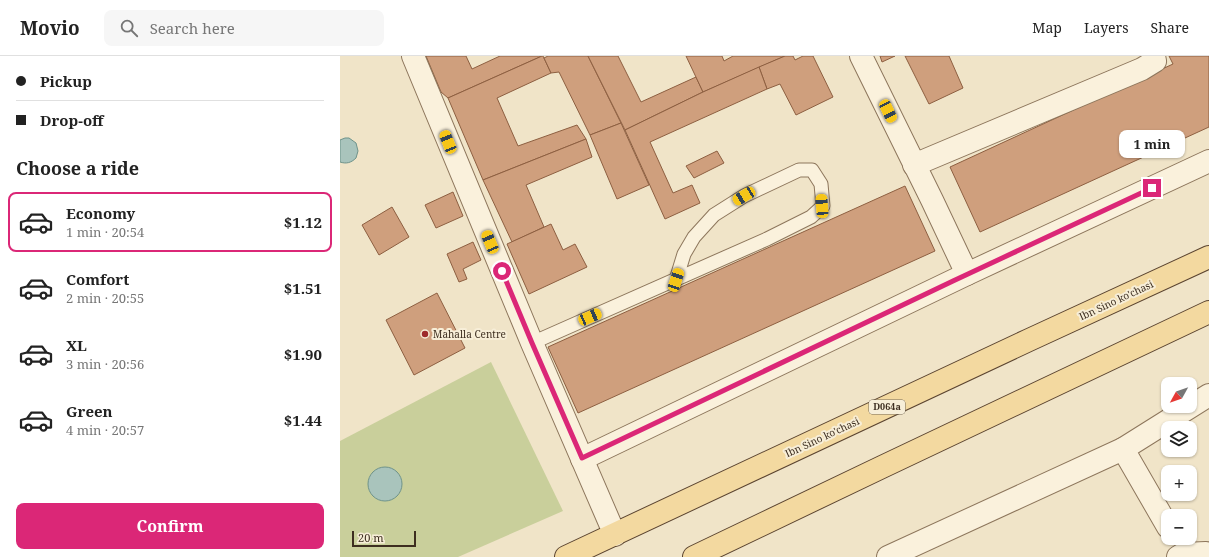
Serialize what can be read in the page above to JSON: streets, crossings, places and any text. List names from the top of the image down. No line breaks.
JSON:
{"streets":{"main road":["Ibn Sino ko'chasi","D064a"]},"places":["Mahalla Centre"],"scale_bar":"20 m","north":"bottom left","page":{"header":"Movio","search":"Search here","nav":["Map","Layers","Share"],"banner":["Pickup","Drop-off"],"bubble":"1 min","heading":"Choose a ride","list":[{"name":"Economy","note":"1 min · 20:54","value":"$1.12"},{"name":"Comfort","note":"2 min · 20:55","value":"$1.51"},{"name":"XL","note":"3 min · 20:56","value":"$1.90"},{"name":"Green","note":"4 min · 20:57","value":"$1.44"}],"map_buttons":["+","−"],"buttons":"Confirm","scale":"20 m"}}
